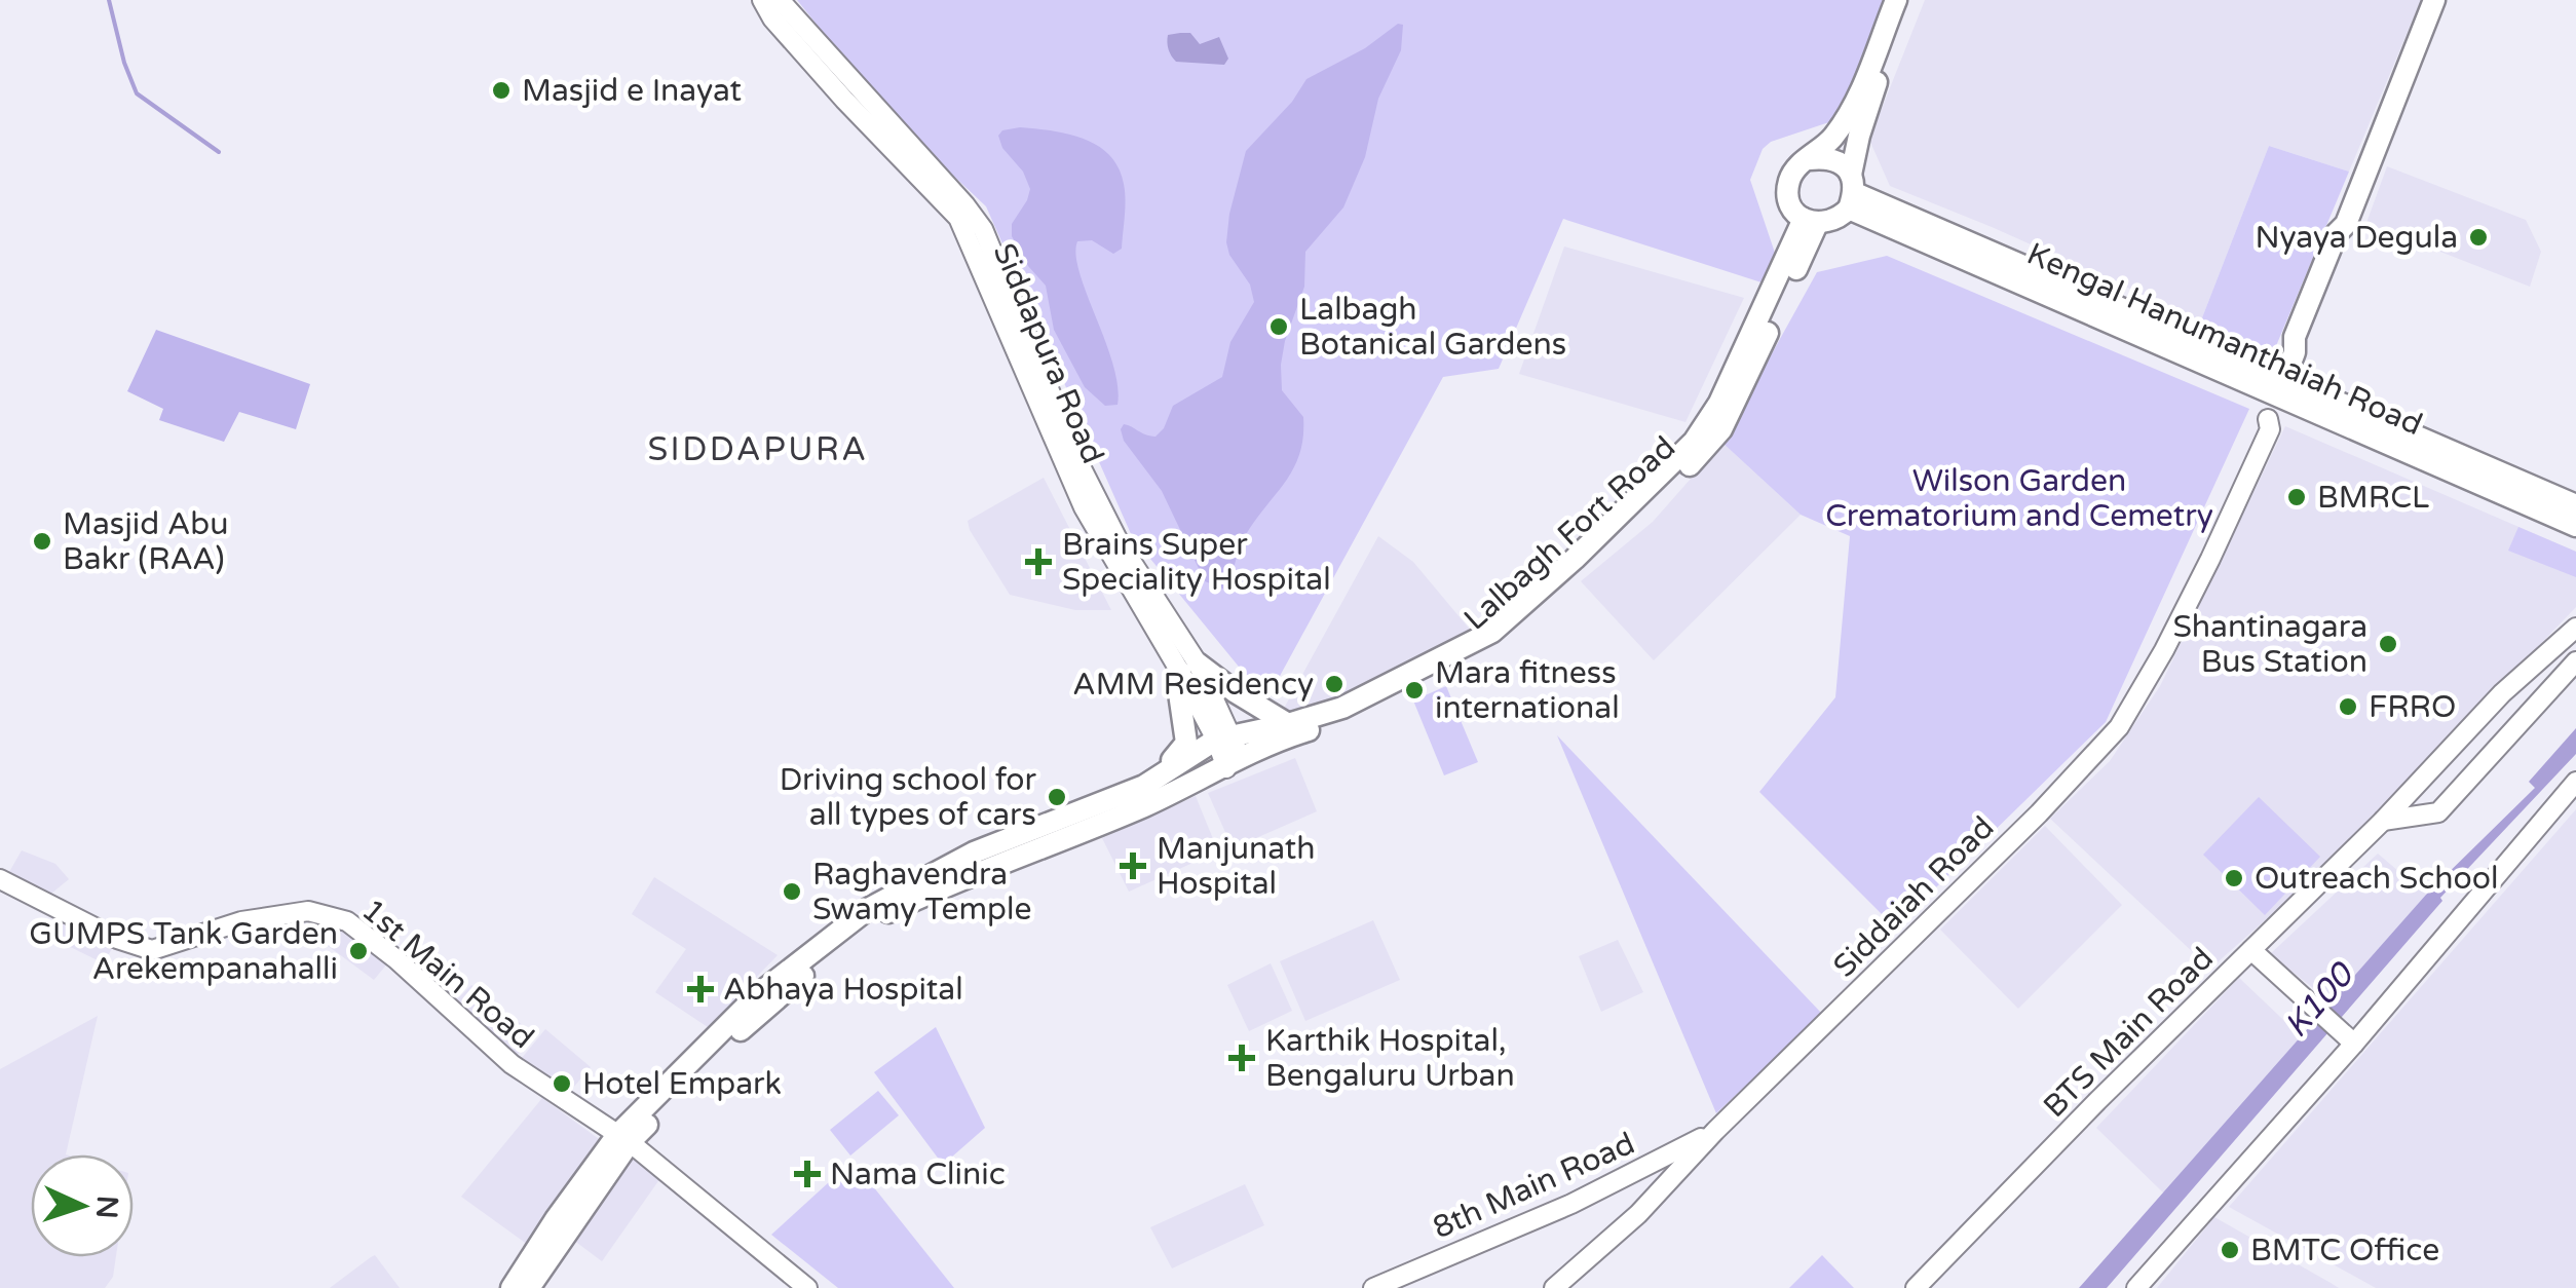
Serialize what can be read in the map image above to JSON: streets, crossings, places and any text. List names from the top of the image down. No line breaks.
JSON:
{"streets":{"main road":["Kengal Hanumanthaiah Road","Lalbagh Fort Road"],"street":["Siddapura Road","Siddaiah Road","1st Main Road","BTS Main Road","8th Main Road"]},"crossings":[["Kengal Hanumanthaiah Road","Lalbagh Fort Road"],["Kengal Hanumanthaiah Road","Siddaiah Road"],["Lalbagh Fort Road","1st Main Road"],["Siddaiah Road","8th Main Road"]],"districts":["SIDDAPURA"],"water":["K100"],"parks":["Wilson Garden Crematorium and Cemetry"],"places":{"other":["Masjid e Inayat","Nyaya Degula","Lalbagh Botanical Gardens","BMRCL","Masjid Abu Bakr (RAA)","Shantinagara Bus Station","AMM Residency","Mara fitness international","FRRO","Driving school for all types of cars","Outreach School","Raghavendra Swamy Temple","GUMPS Tank Garden Arekempanahalli","Hotel Empark","BMTC Office"],"health":["Brains Super Speciality Hospital","Manjunath Hospital","Abhaya Hospital","Karthik Hospital, Bengaluru Urban","Nama Clinic"]},"north":"right"}
